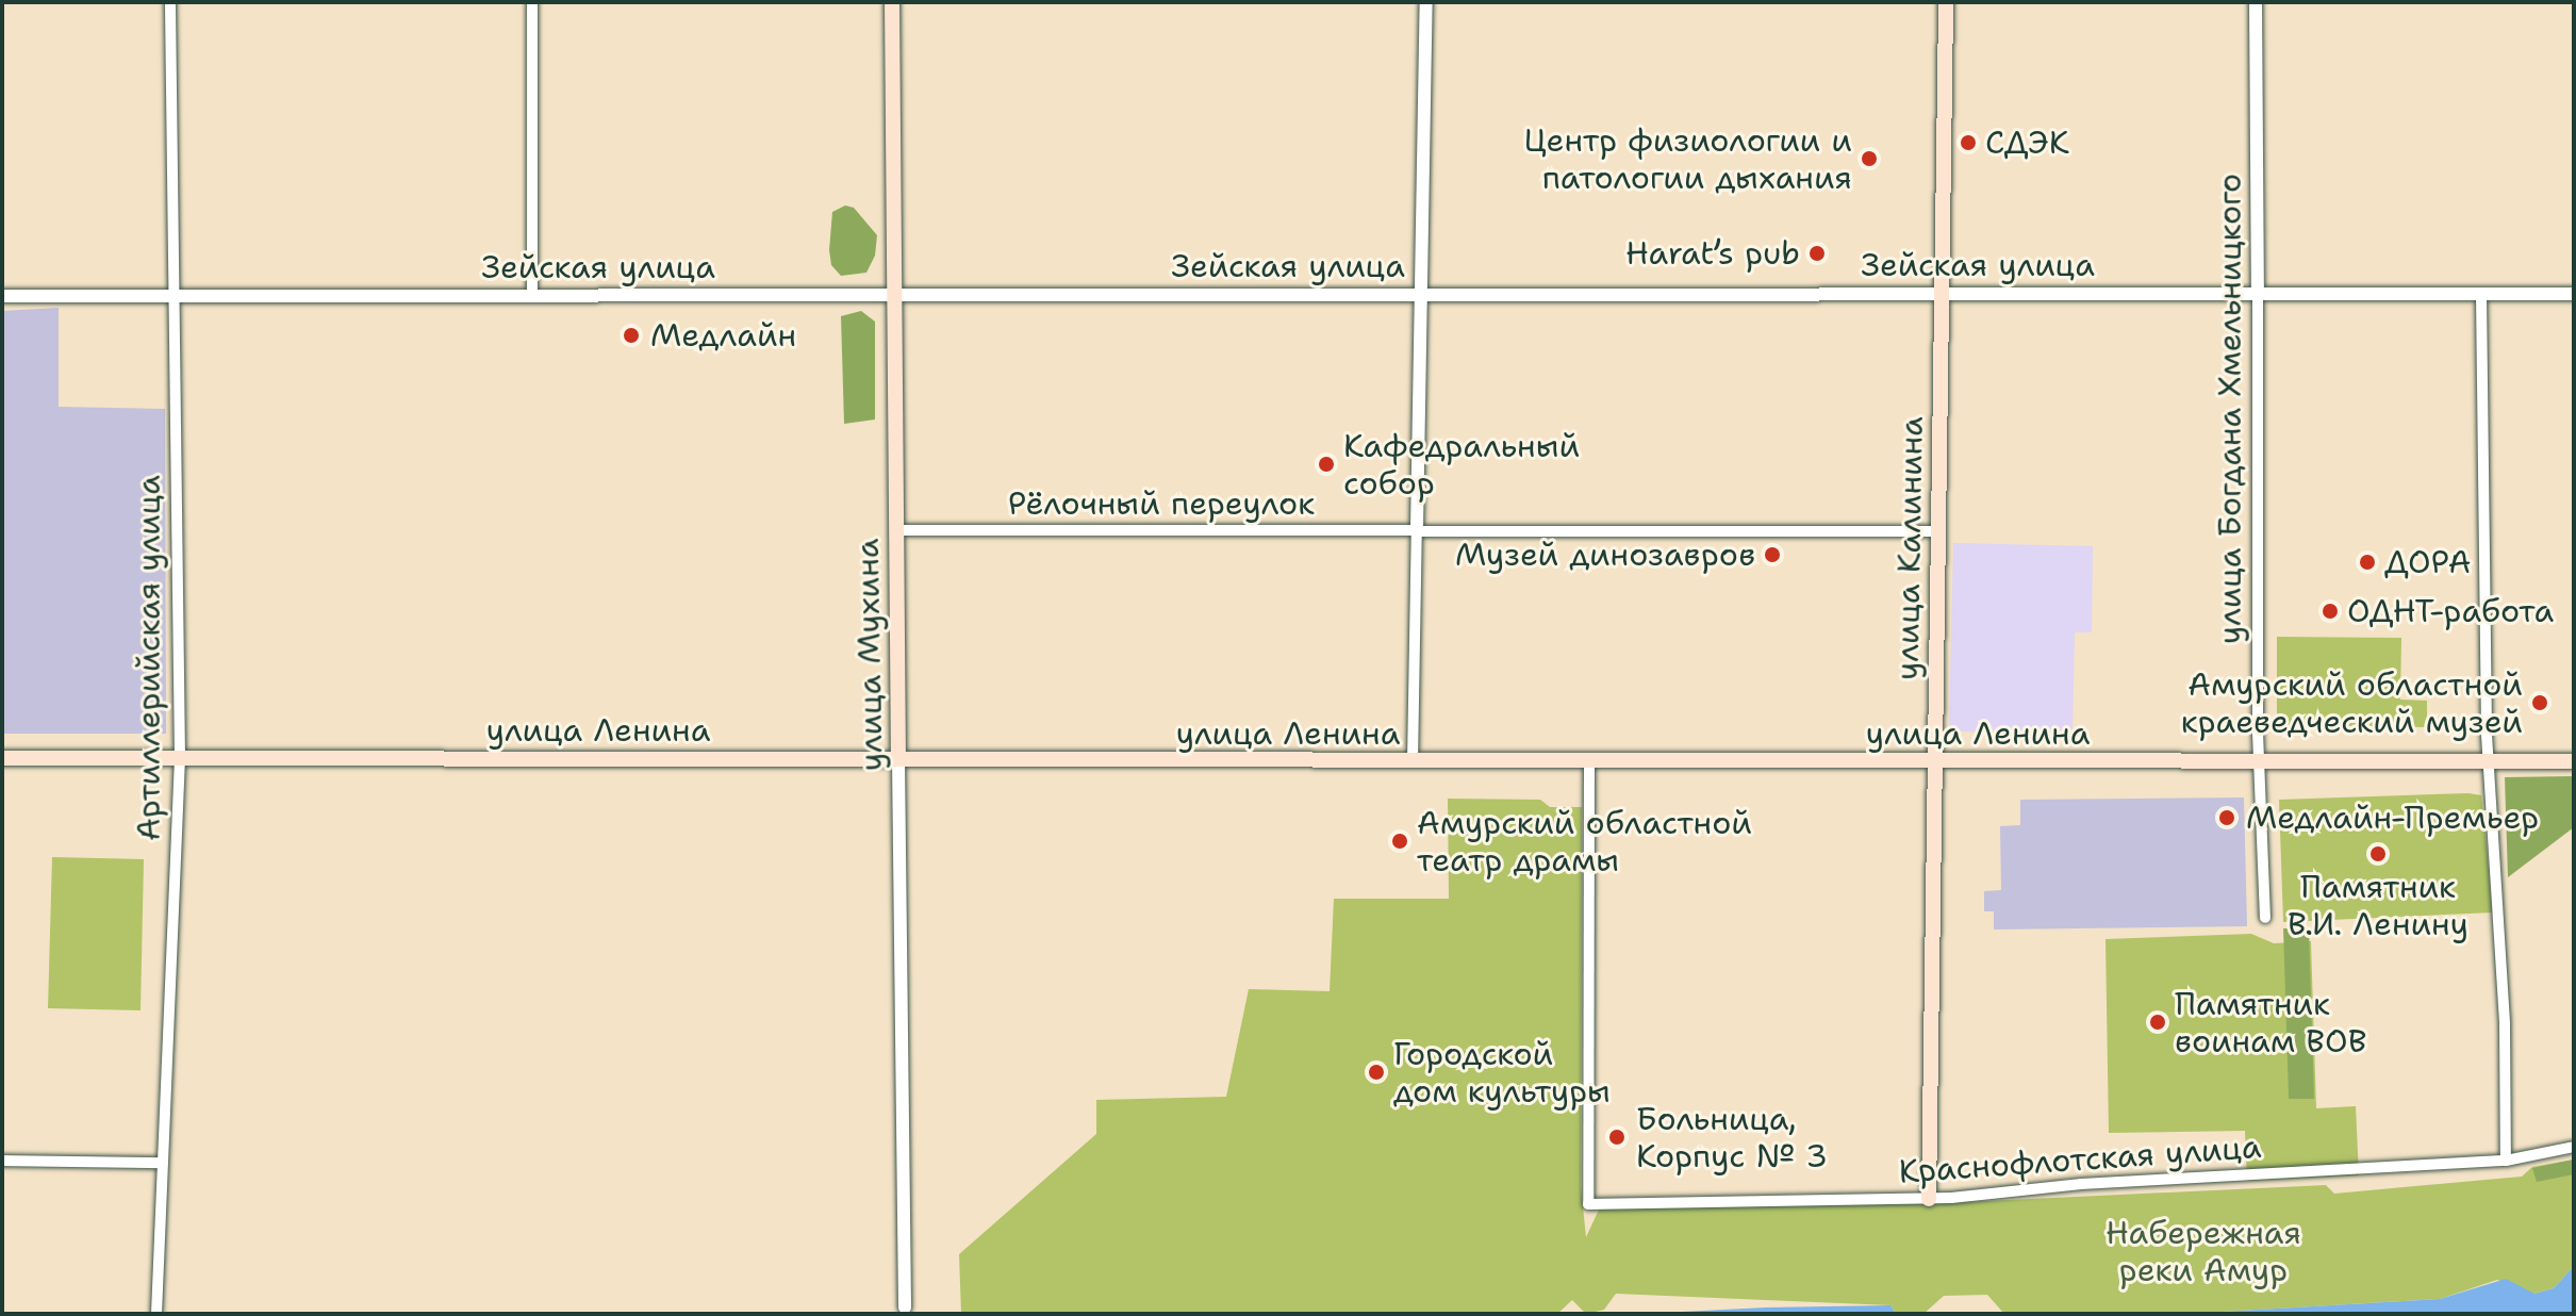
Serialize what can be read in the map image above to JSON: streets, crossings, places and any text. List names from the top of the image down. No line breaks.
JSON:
{"streets":{"main road":["улица Калинина","улица Мухина","улица Ленина"],"street":["Зейская улица","улица Богдана Хмельницкого","Рёлочный переулок","Артиллерийская улица","Краснофлотская улица"]},"crossings":[["Зейская улица","улица Богдана Хмельницкого"],["Зейская улица","улица Калинина"],["Зейская улица","улица Мухина"],["Зейская улица","Артиллерийская улица"],["улица Богдана Хмельницкого","улица Ленина"],["Рёлочный переулок","улица Калинина"],["Рёлочный переулок","улица Мухина"],["улица Калинина","улица Ленина"],["улица Калинина","Краснофлотская улица"],["улица Мухина","улица Ленина"],["Артиллерийская улица","улица Ленина"],["улица Ленина","Краснофлотская улица"]],"parks":["Набережная реки Амур"],"places":["СДЭК","Центр физиологии и патологии дыхания","Harat’s pub","Медлайн","Кафедральный собор","Музей динозавров","ДОРА","ОДНТ-работа","Амурский областной краеведческий музей","Медлайн-Премьер","Амурский областной театр драмы","Памятник В.И. Ленину","Памятник воинам ВОВ","Городской дом культуры","Больница, Корпус № 3"]}
